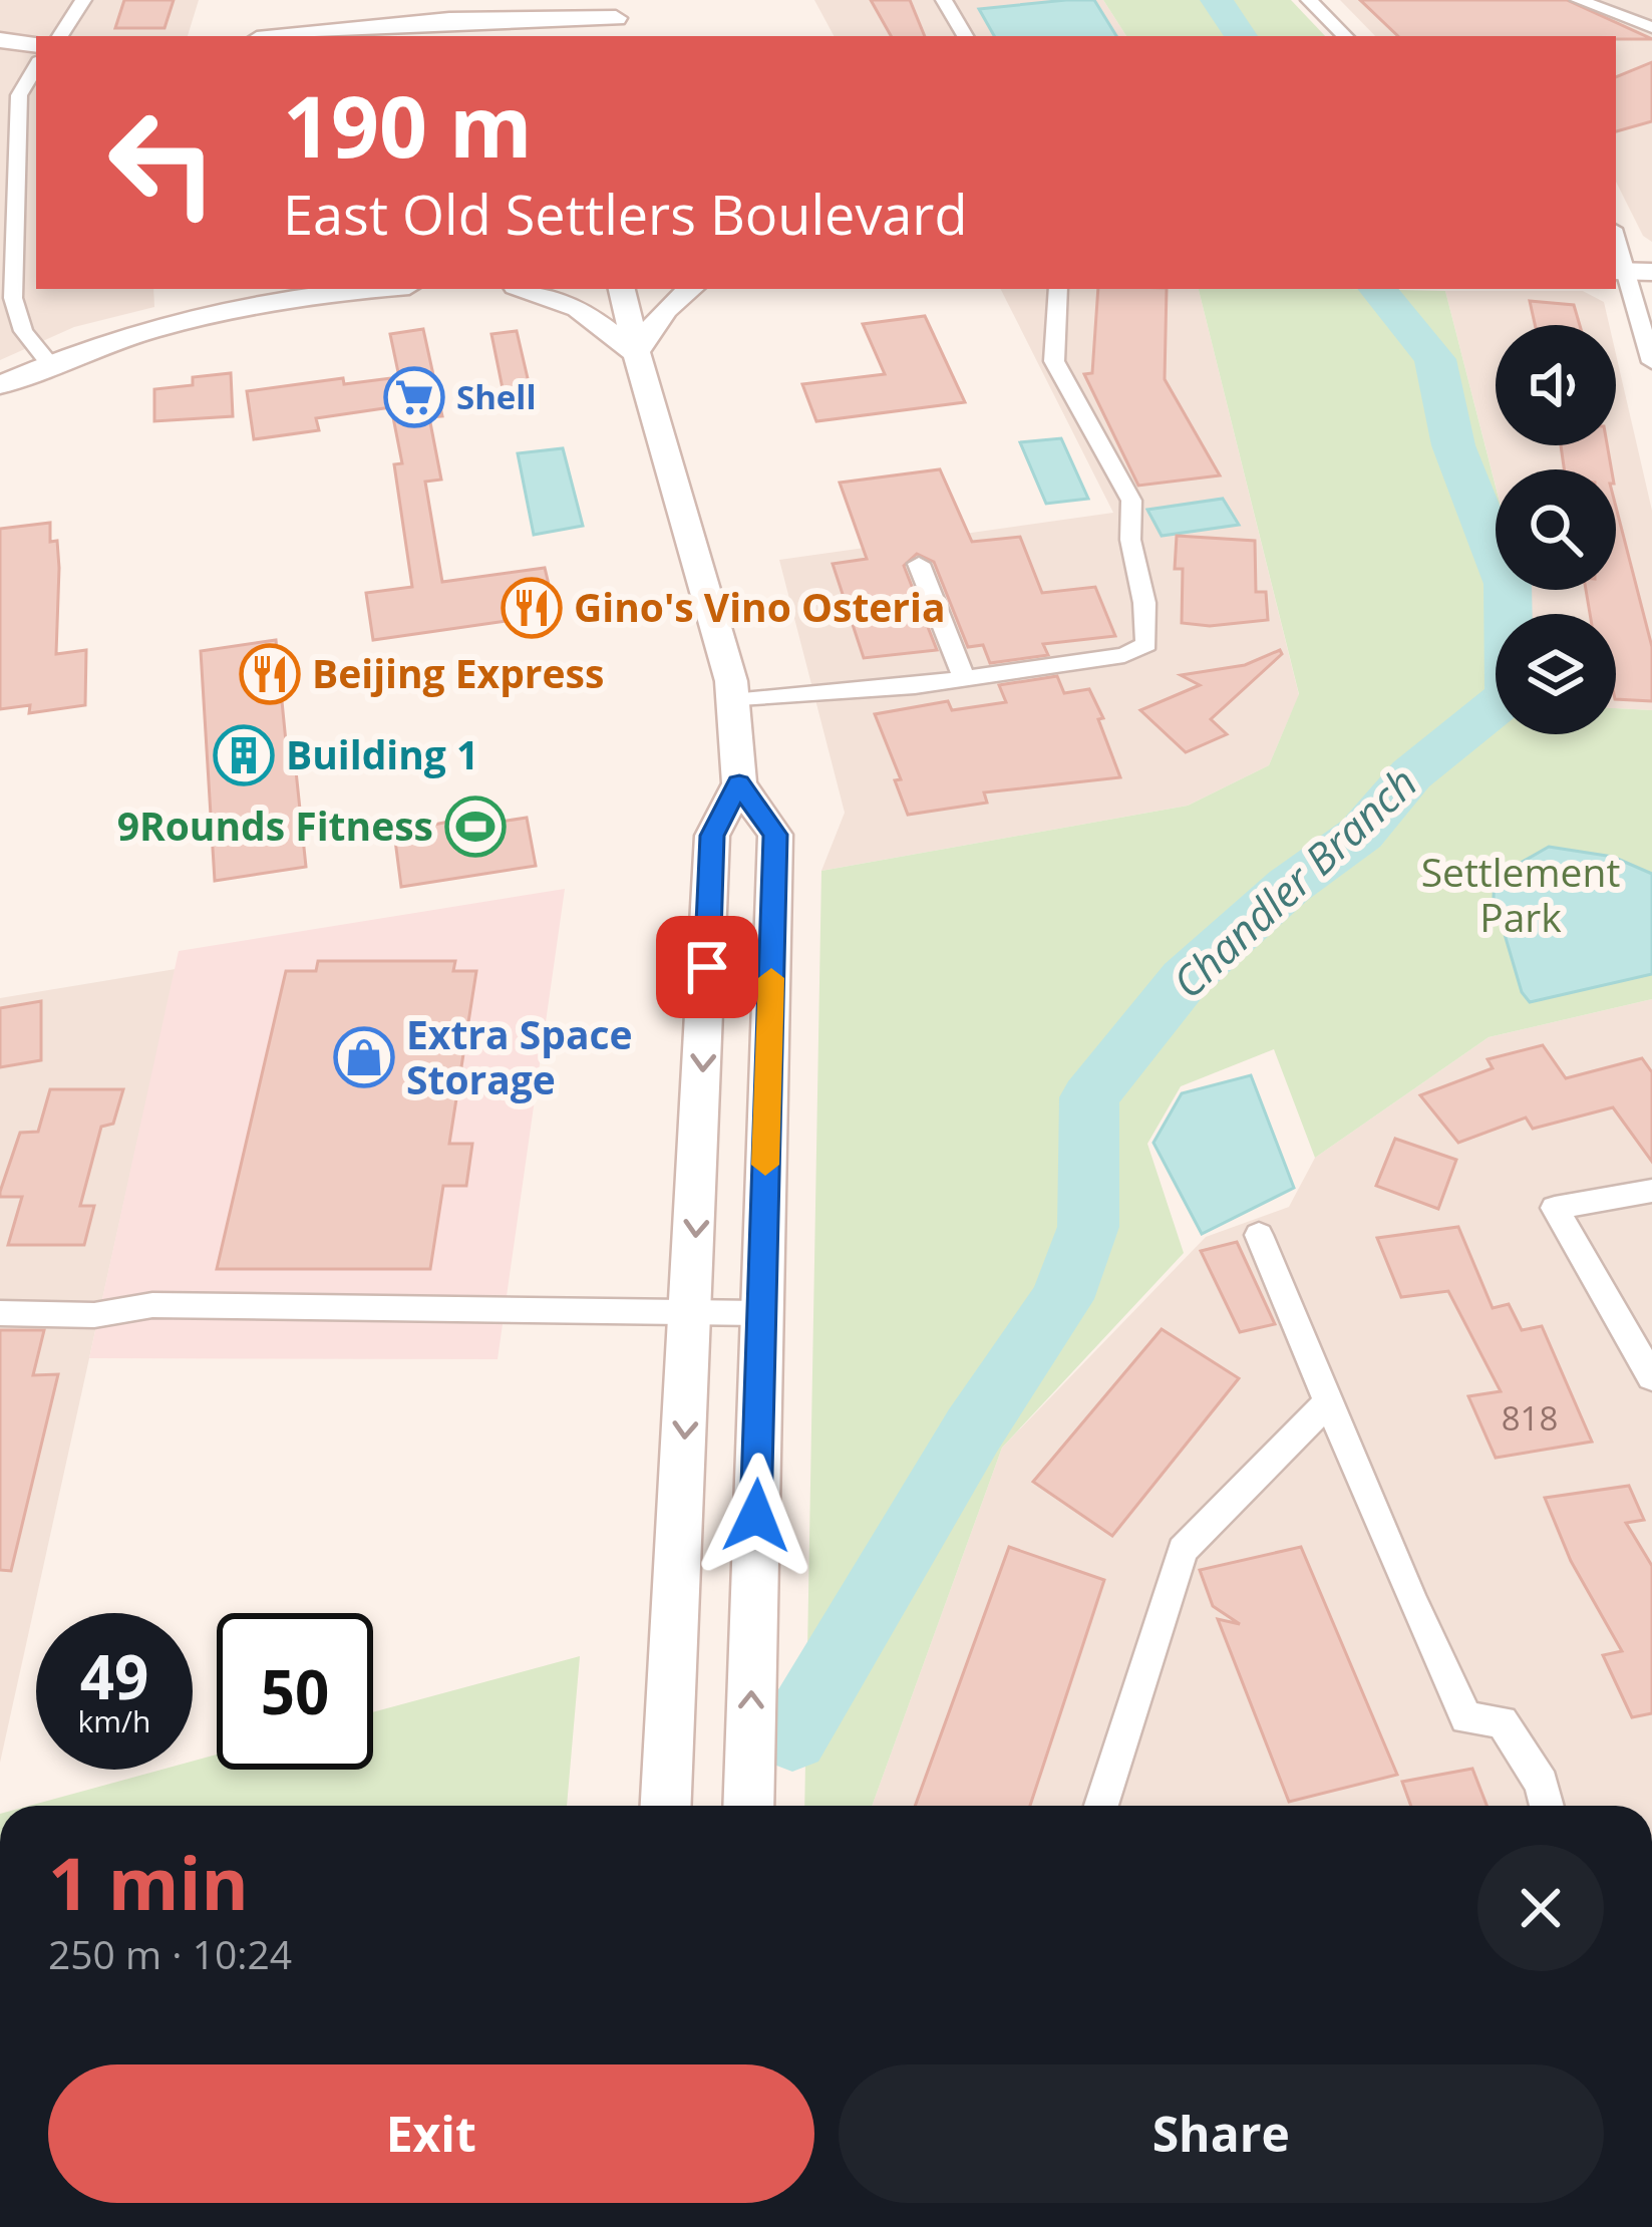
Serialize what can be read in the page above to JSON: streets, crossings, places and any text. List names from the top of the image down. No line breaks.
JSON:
{"water":["Chandler Branch"],"parks":["Settlement Park"],"places":{"supermarket":["Shell"],"restaurant":["Gino's Vino Osteria","Beijing Express"],"building":["Building 1"],"sports":["9Rounds Fitness"],"shop":["Extra Space Storage"]},"house_numbers":["818"],"page":{"turn":["190 m","East Old Settlers Boulevard"],"speed":"49 km/h","limit":"50","heading":["1 min","250 m · 10:24"],"buttons":["Exit","Share"]}}
